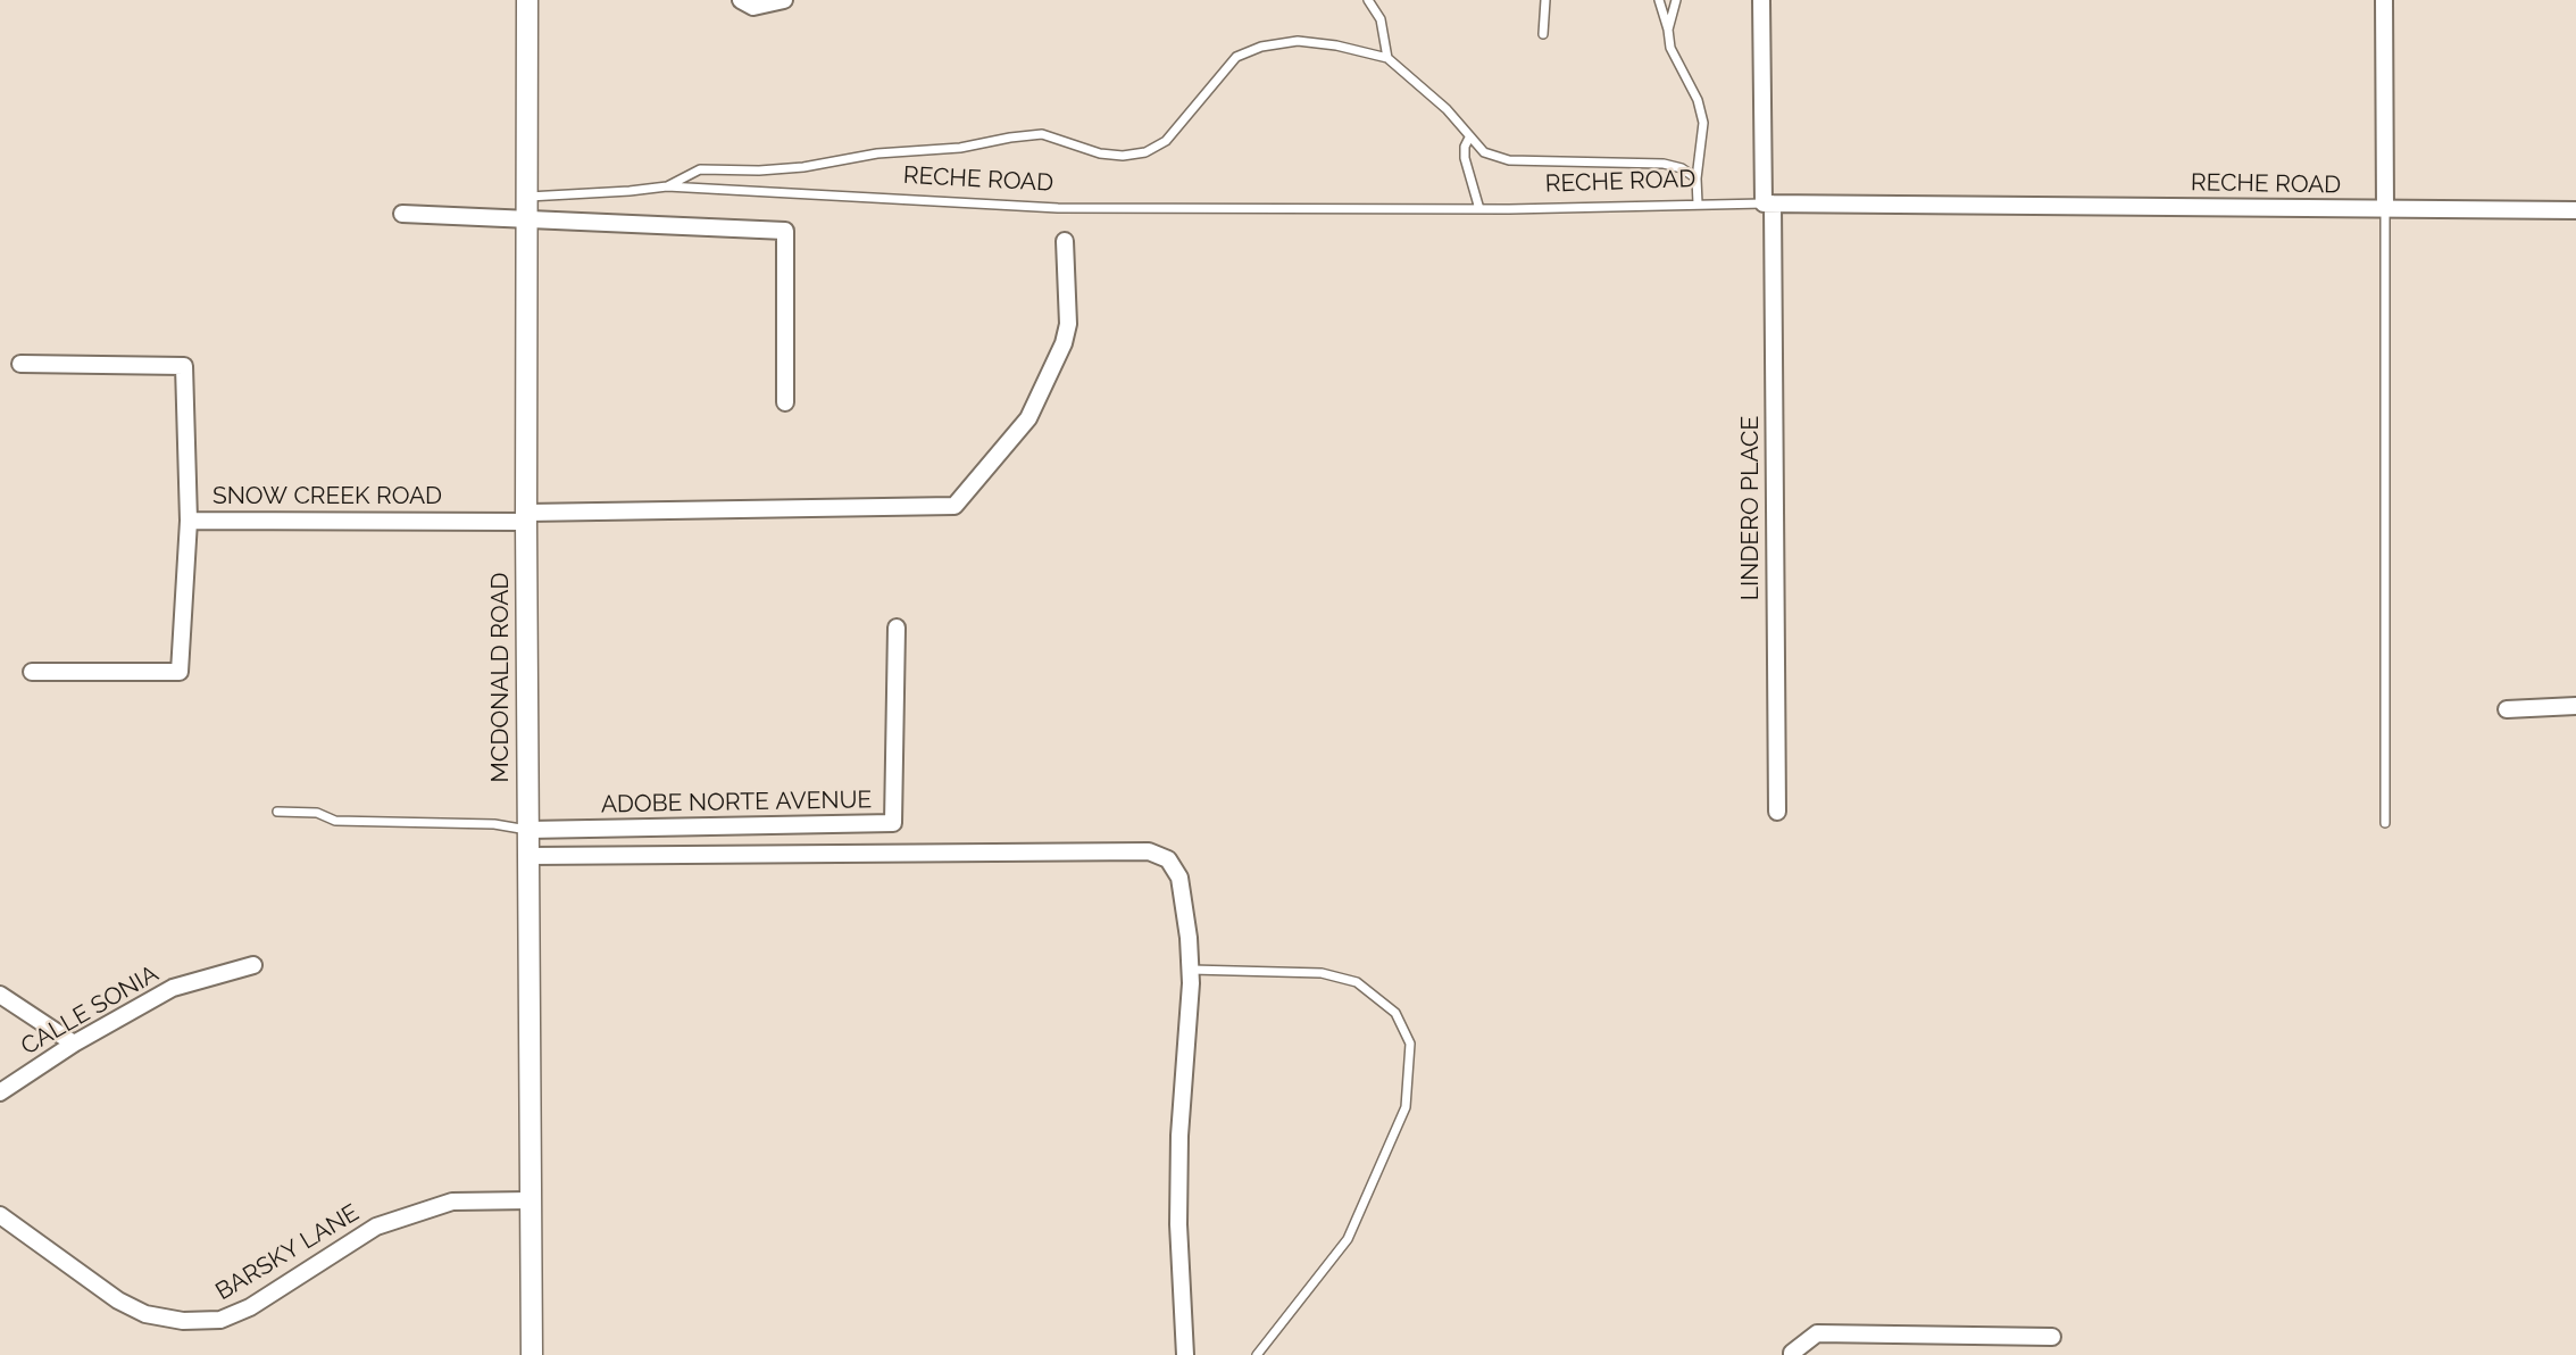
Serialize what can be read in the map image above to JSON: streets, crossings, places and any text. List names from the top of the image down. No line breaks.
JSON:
{"streets":{"street":["RECHE ROAD","SNOW CREEK ROAD","LINDERO PLACE","MCDONALD ROAD","ADOBE NORTE AVENUE","CALLE SONIA","BARSKY LANE"]},"crossings":[["RECHE ROAD","LINDERO PLACE"],["SNOW CREEK ROAD","MCDONALD ROAD"],["MCDONALD ROAD","ADOBE NORTE AVENUE"],["MCDONALD ROAD","BARSKY LANE"]]}
